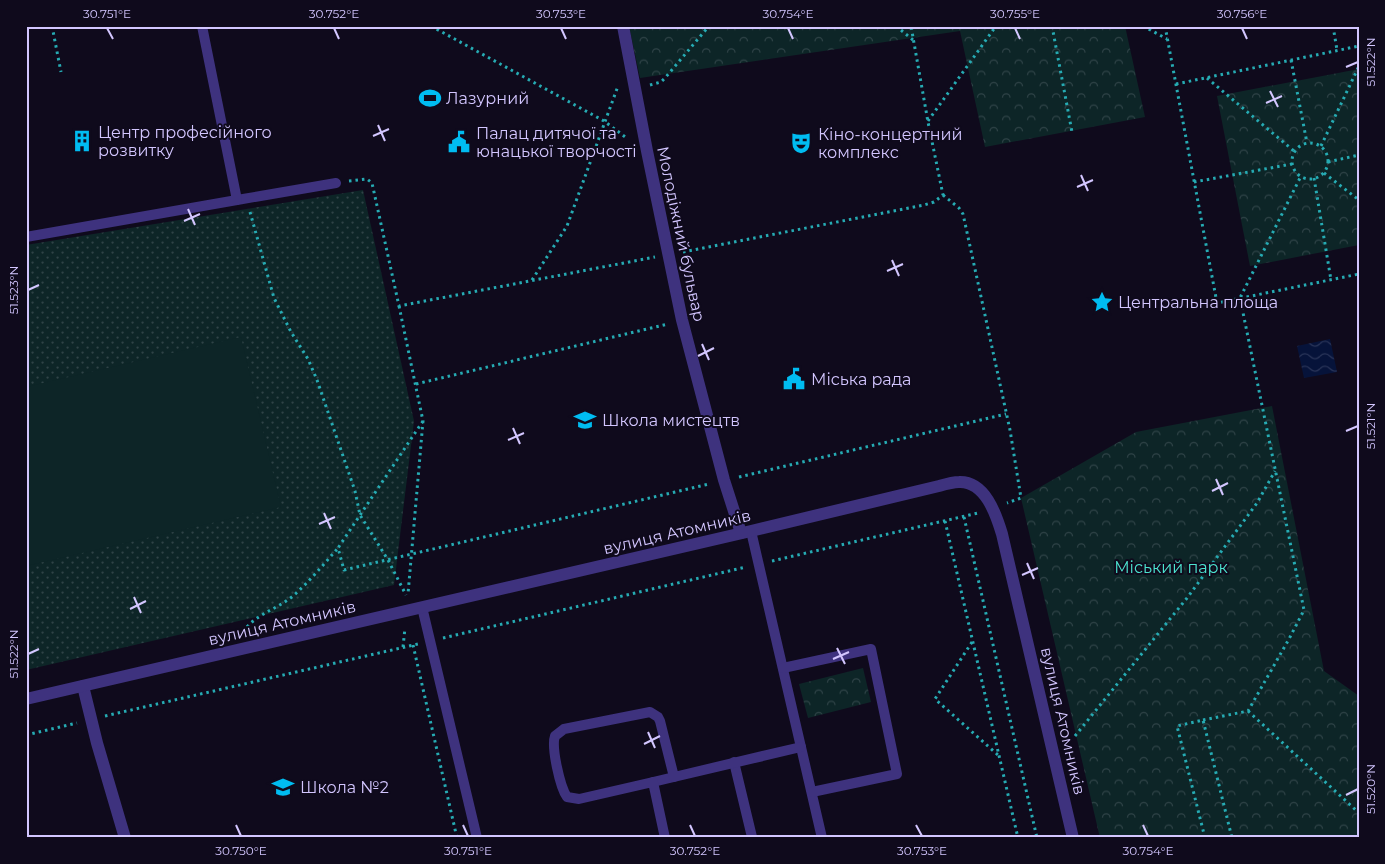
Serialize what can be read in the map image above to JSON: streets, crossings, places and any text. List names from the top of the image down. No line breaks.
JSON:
{"streets":{"street":["Молодіжний бульвар","вулиця Атомників"]},"crossings":[["Молодіжний бульвар","вулиця Атомників"]],"parks":["Міський парк"],"places":{"sports":["Лазурний"],"building":["Центр професійного розвитку"],"public building":["Палац дитячої та юнацької творчості","Міська рада"],"theatre":["Кіно-концертний комплекс"],"place":["Центральна площа"],"school or university":["Школа мистецтв","Школа №2"]},"coordinates":["30.751°E","30.752°E","30.753°E","30.754°E","30.755°E","30.756°E","51.522°N","51.523°N","51.521°N","51.520°N","30.750°E"]}
